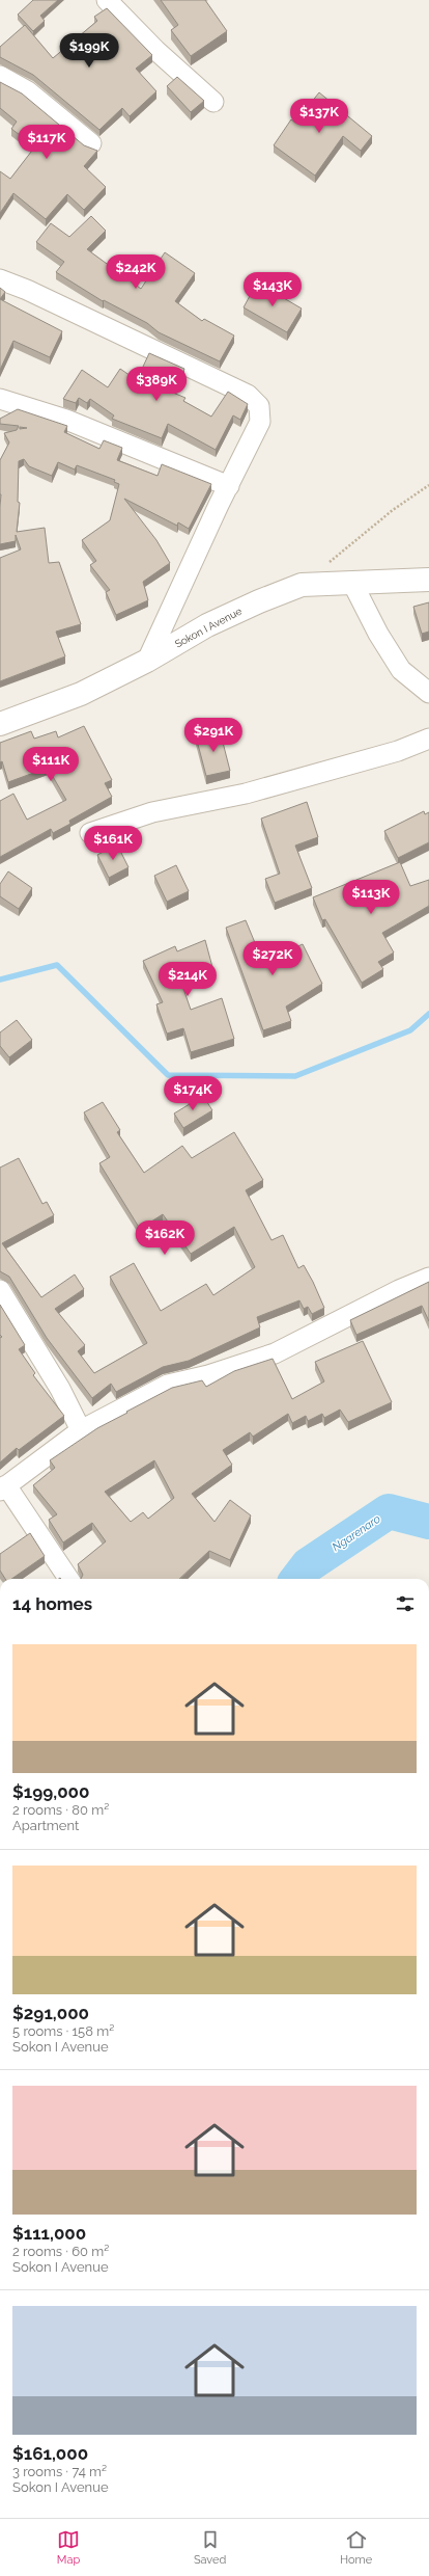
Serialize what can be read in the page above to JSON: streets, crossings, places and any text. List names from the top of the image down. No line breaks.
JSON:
{"streets":{"street":["Sokon I Avenue"]},"water":["Ngarenaro"],"page":{"price":["$199K","$137K","$117K","$242K","$143K","$389K","$291K","$111K","$161K","$113K","$272K","$214K","$174K","$162K"],"heading":"14 homes","list":[{"name":"$199,000","note":"2 rooms · 80 m² · Apartment"},{"name":"$291,000","note":"5 rooms · 158 m² · Sokon I Avenue"},{"name":"$111,000","note":"2 rooms · 60 m² · Sokon I Avenue"},{"name":"$161,000","note":"3 rooms · 74 m² · Sokon I Avenue"}],"tabs":["Map","Saved","Home"]}}
